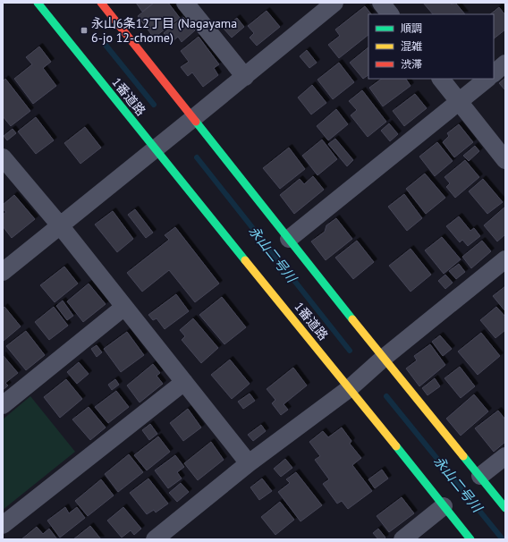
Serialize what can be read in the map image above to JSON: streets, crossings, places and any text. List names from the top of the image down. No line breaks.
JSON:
{"streets":{"street":["1番道路"]},"water":["永山二号川"],"places":{"transit":["永山6条12丁目 (Nagayama 6-jo 12-chome)"]},"legend":["順調","混雑","渋滞"]}
